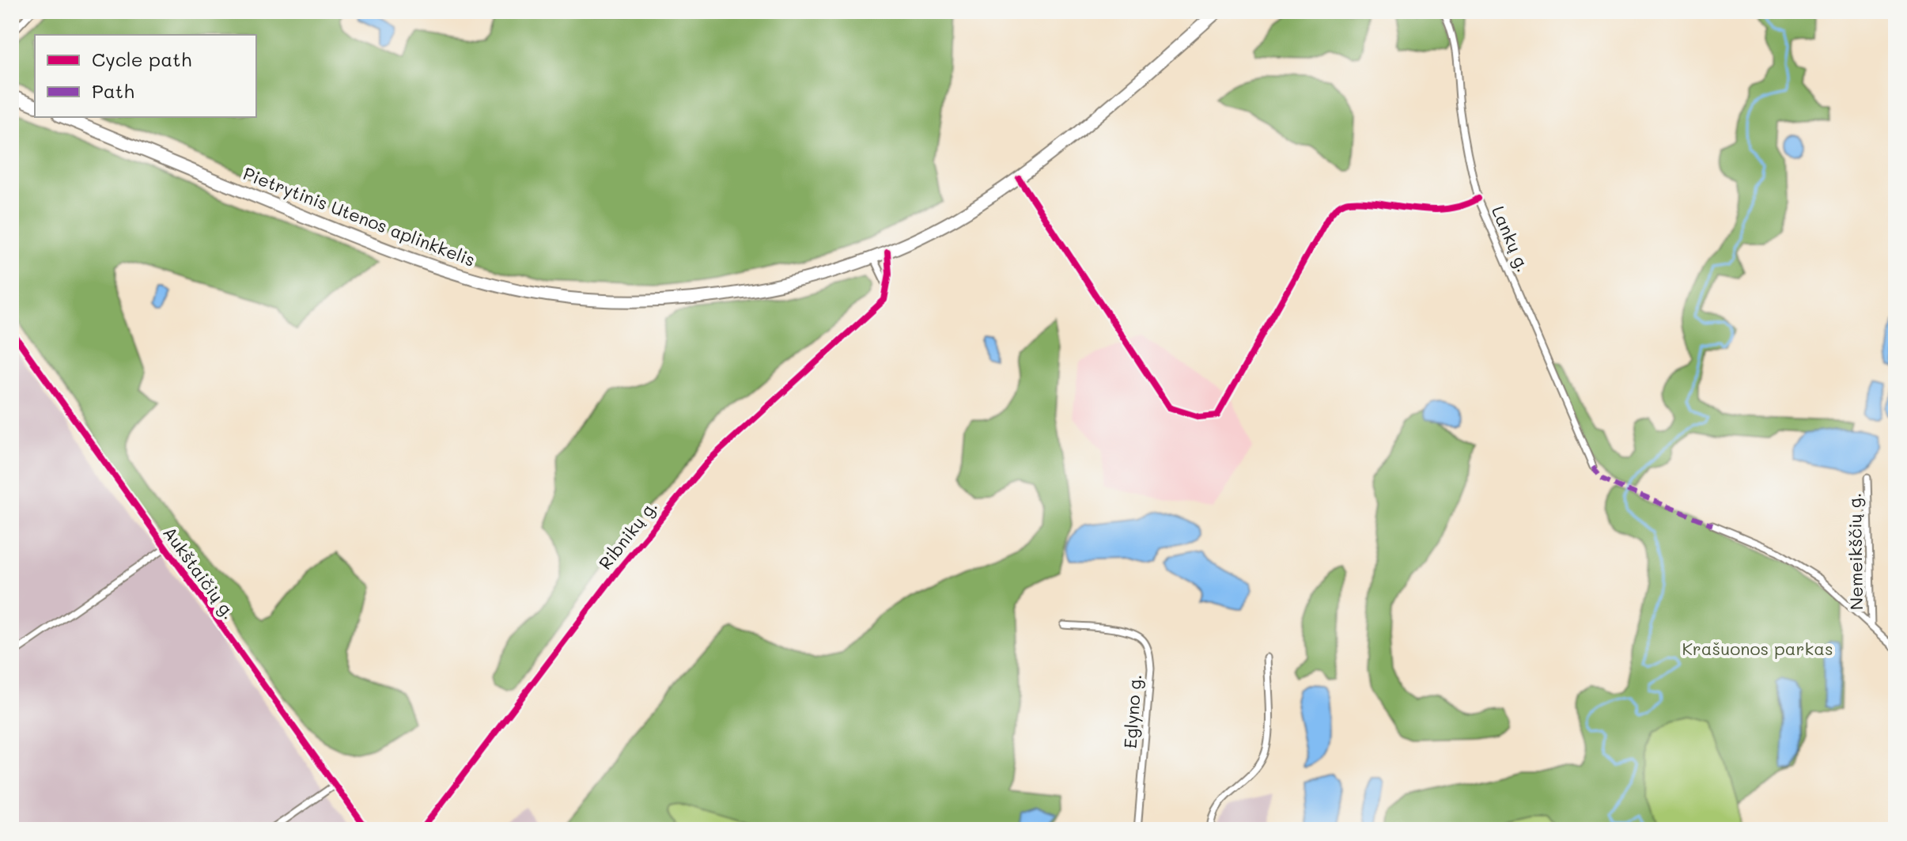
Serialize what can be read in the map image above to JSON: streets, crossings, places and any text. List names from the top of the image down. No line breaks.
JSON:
{"streets":{"highway":["Pietrytinis Utenos aplinkkelis"],"street":["Lankų g.","Ribnikų g.","Nemeikščių g.","Aukštaičių g.","Eglyno g."]},"parks":["Krašuonos parkas"],"legend":["Cycle path","Path"]}
